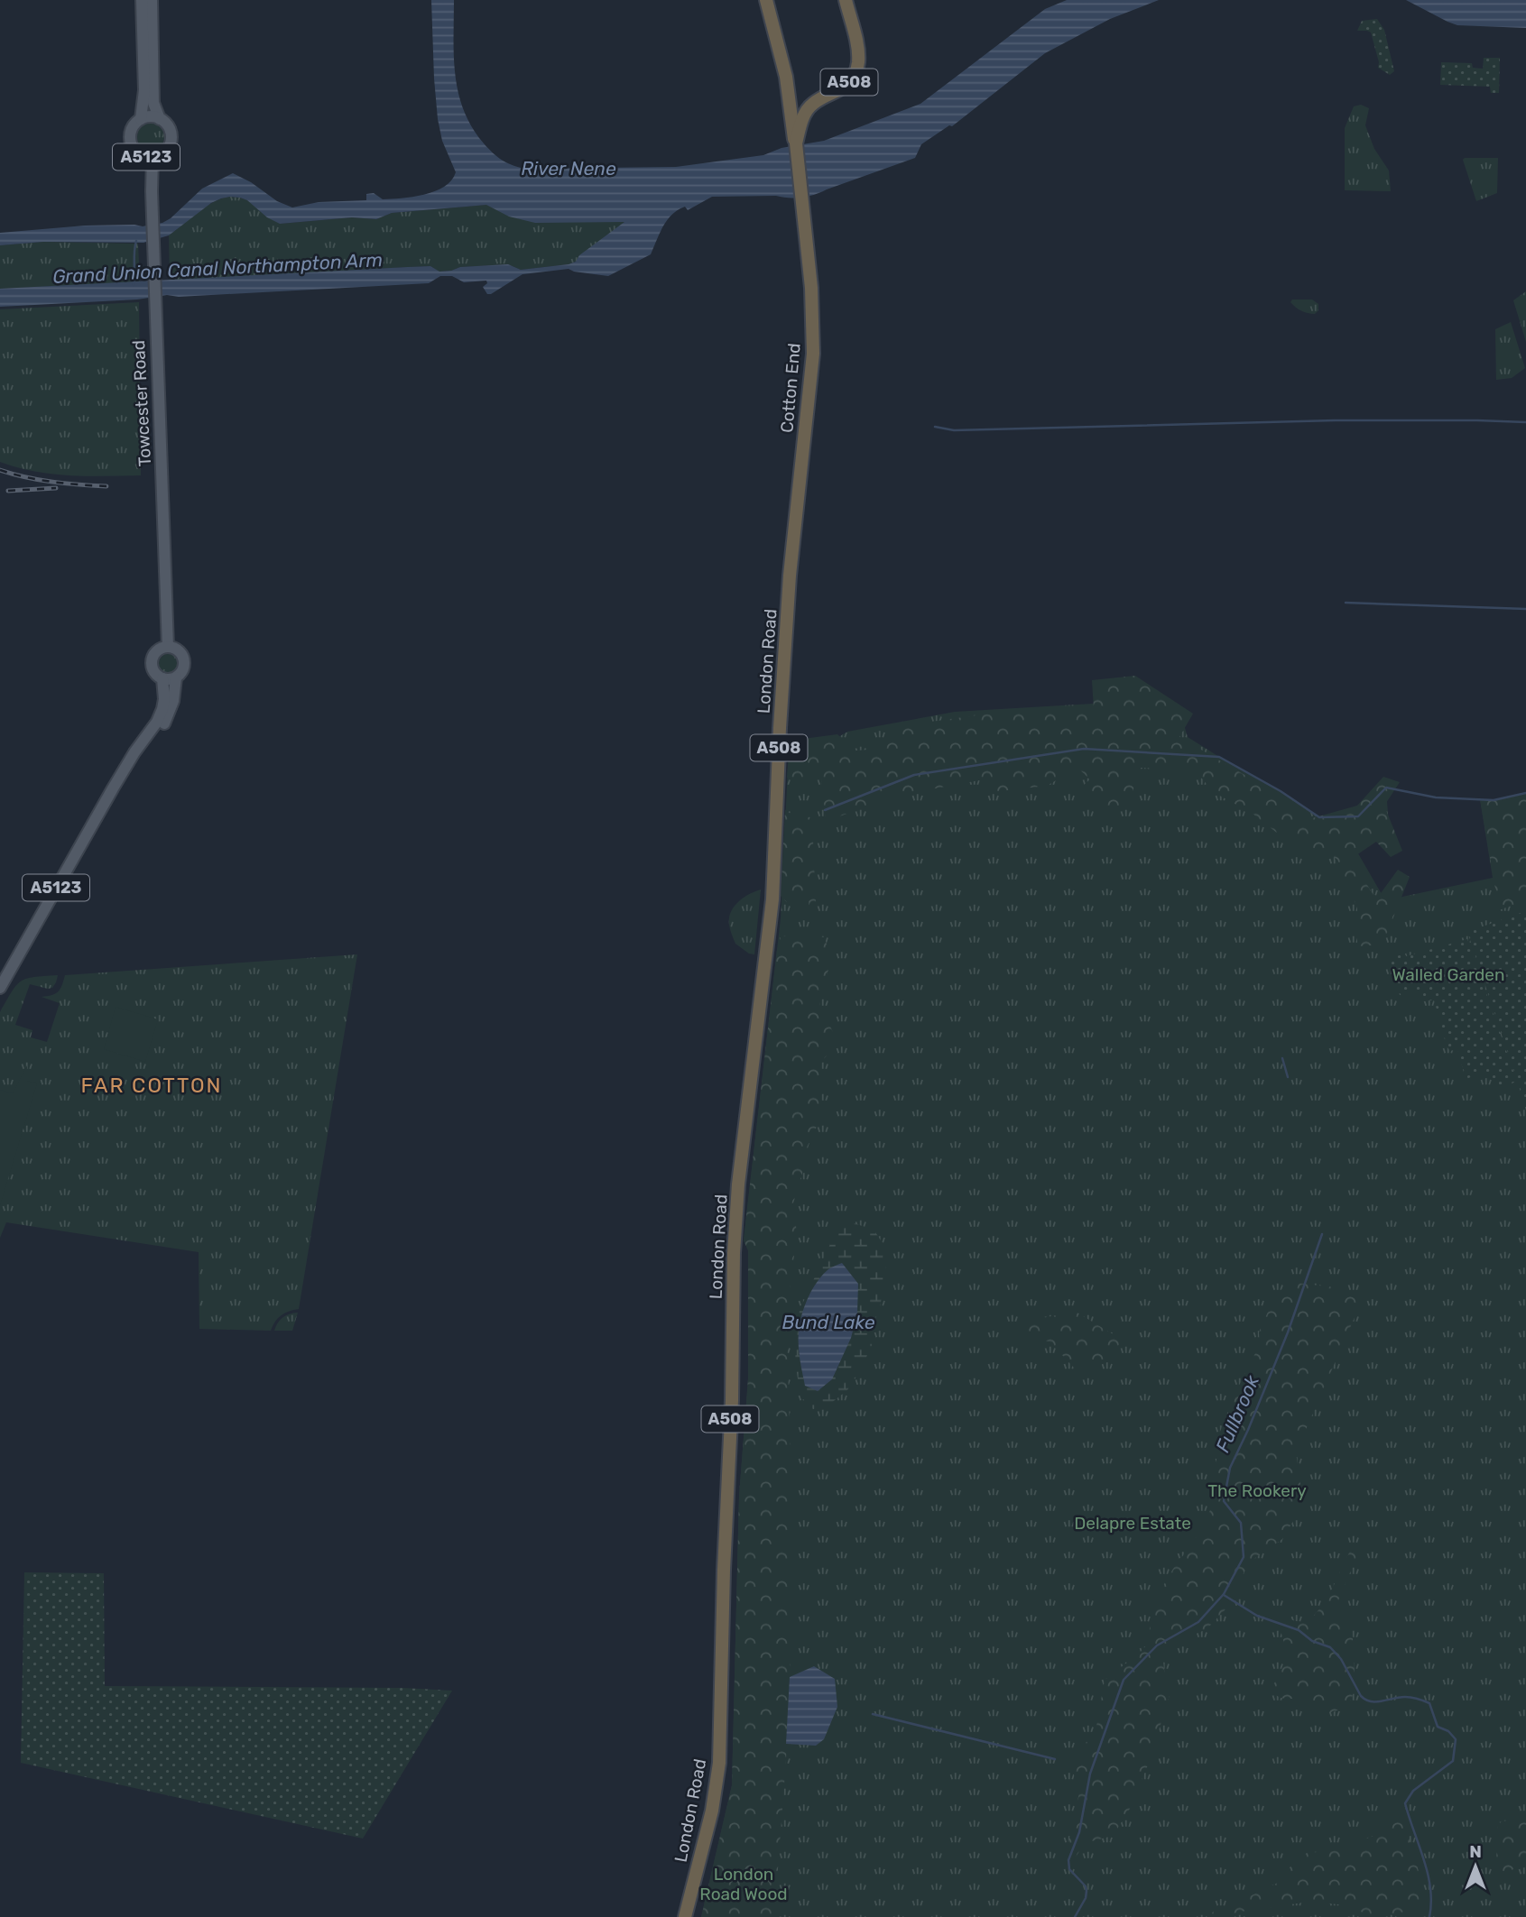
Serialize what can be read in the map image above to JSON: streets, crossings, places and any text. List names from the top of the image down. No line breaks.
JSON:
{"streets":{"highway":["A508","Cotton End","London Road"],"main road":["A5123","Towcester Road"]},"crossings":[["A508","Cotton End"],["A5123","Towcester Road"],["Cotton End","London Road"]],"districts":["FAR COTTON"],"water":["River Nene","Grand Union Canal Northampton Arm","Bund Lake","Fullbrook"],"parks":["Walled Garden","The Rookery","Delapre Estate","London Road Wood"],"north":"top"}
